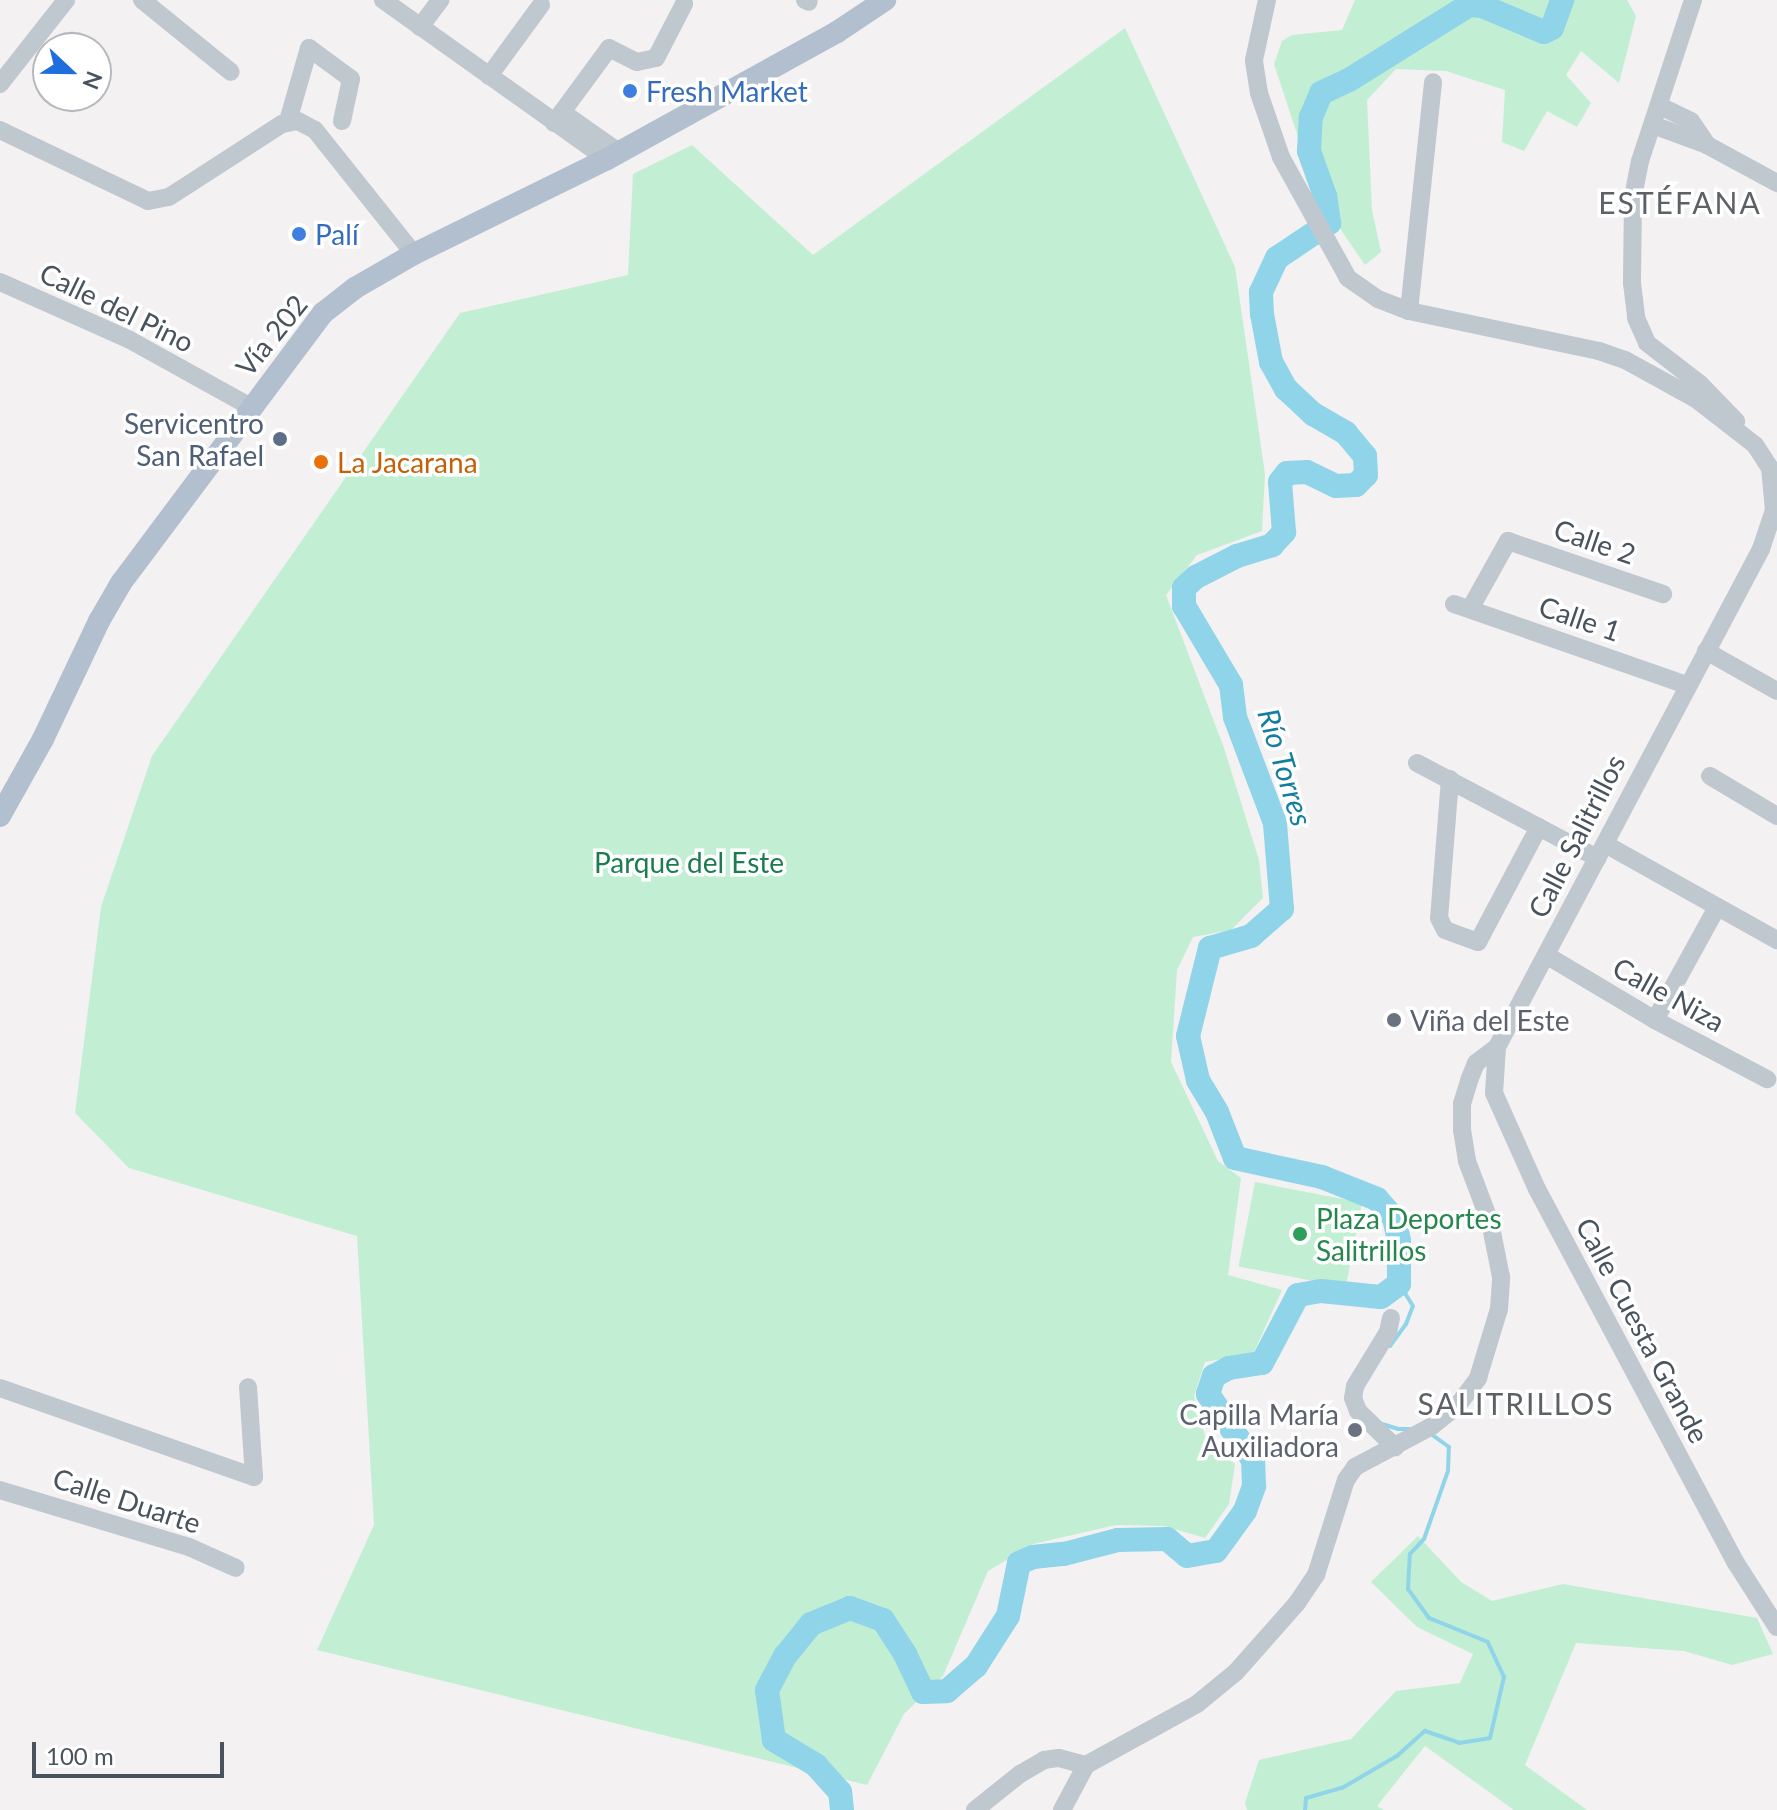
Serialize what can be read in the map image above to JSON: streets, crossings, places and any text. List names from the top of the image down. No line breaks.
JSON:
{"streets":{"main road":["Vía 202"],"street":["Calle del Pino","Calle 2","Calle 1","Calle Salitrillos","Calle Niza","Calle Cuesta Grande","Calle Duarte"]},"crossings":[["Calle del Pino","Vía 202"],["Calle 2","Calle 1"],["Calle 1","Calle Salitrillos"],["Calle Salitrillos","Calle Niza"],["Calle Salitrillos","Calle Cuesta Grande"]],"districts":["ESTÉFANA","SALITRILLOS"],"water":["Río Torres"],"parks":["Parque del Este"],"places":["Fresh Market","Palí","Servicentro San Rafael","La Jacarana","Viña del Este","Plaza Deportes Salitrillos","Capilla María Auxiliadora"],"scale_bar":"100 m","north":"right"}
